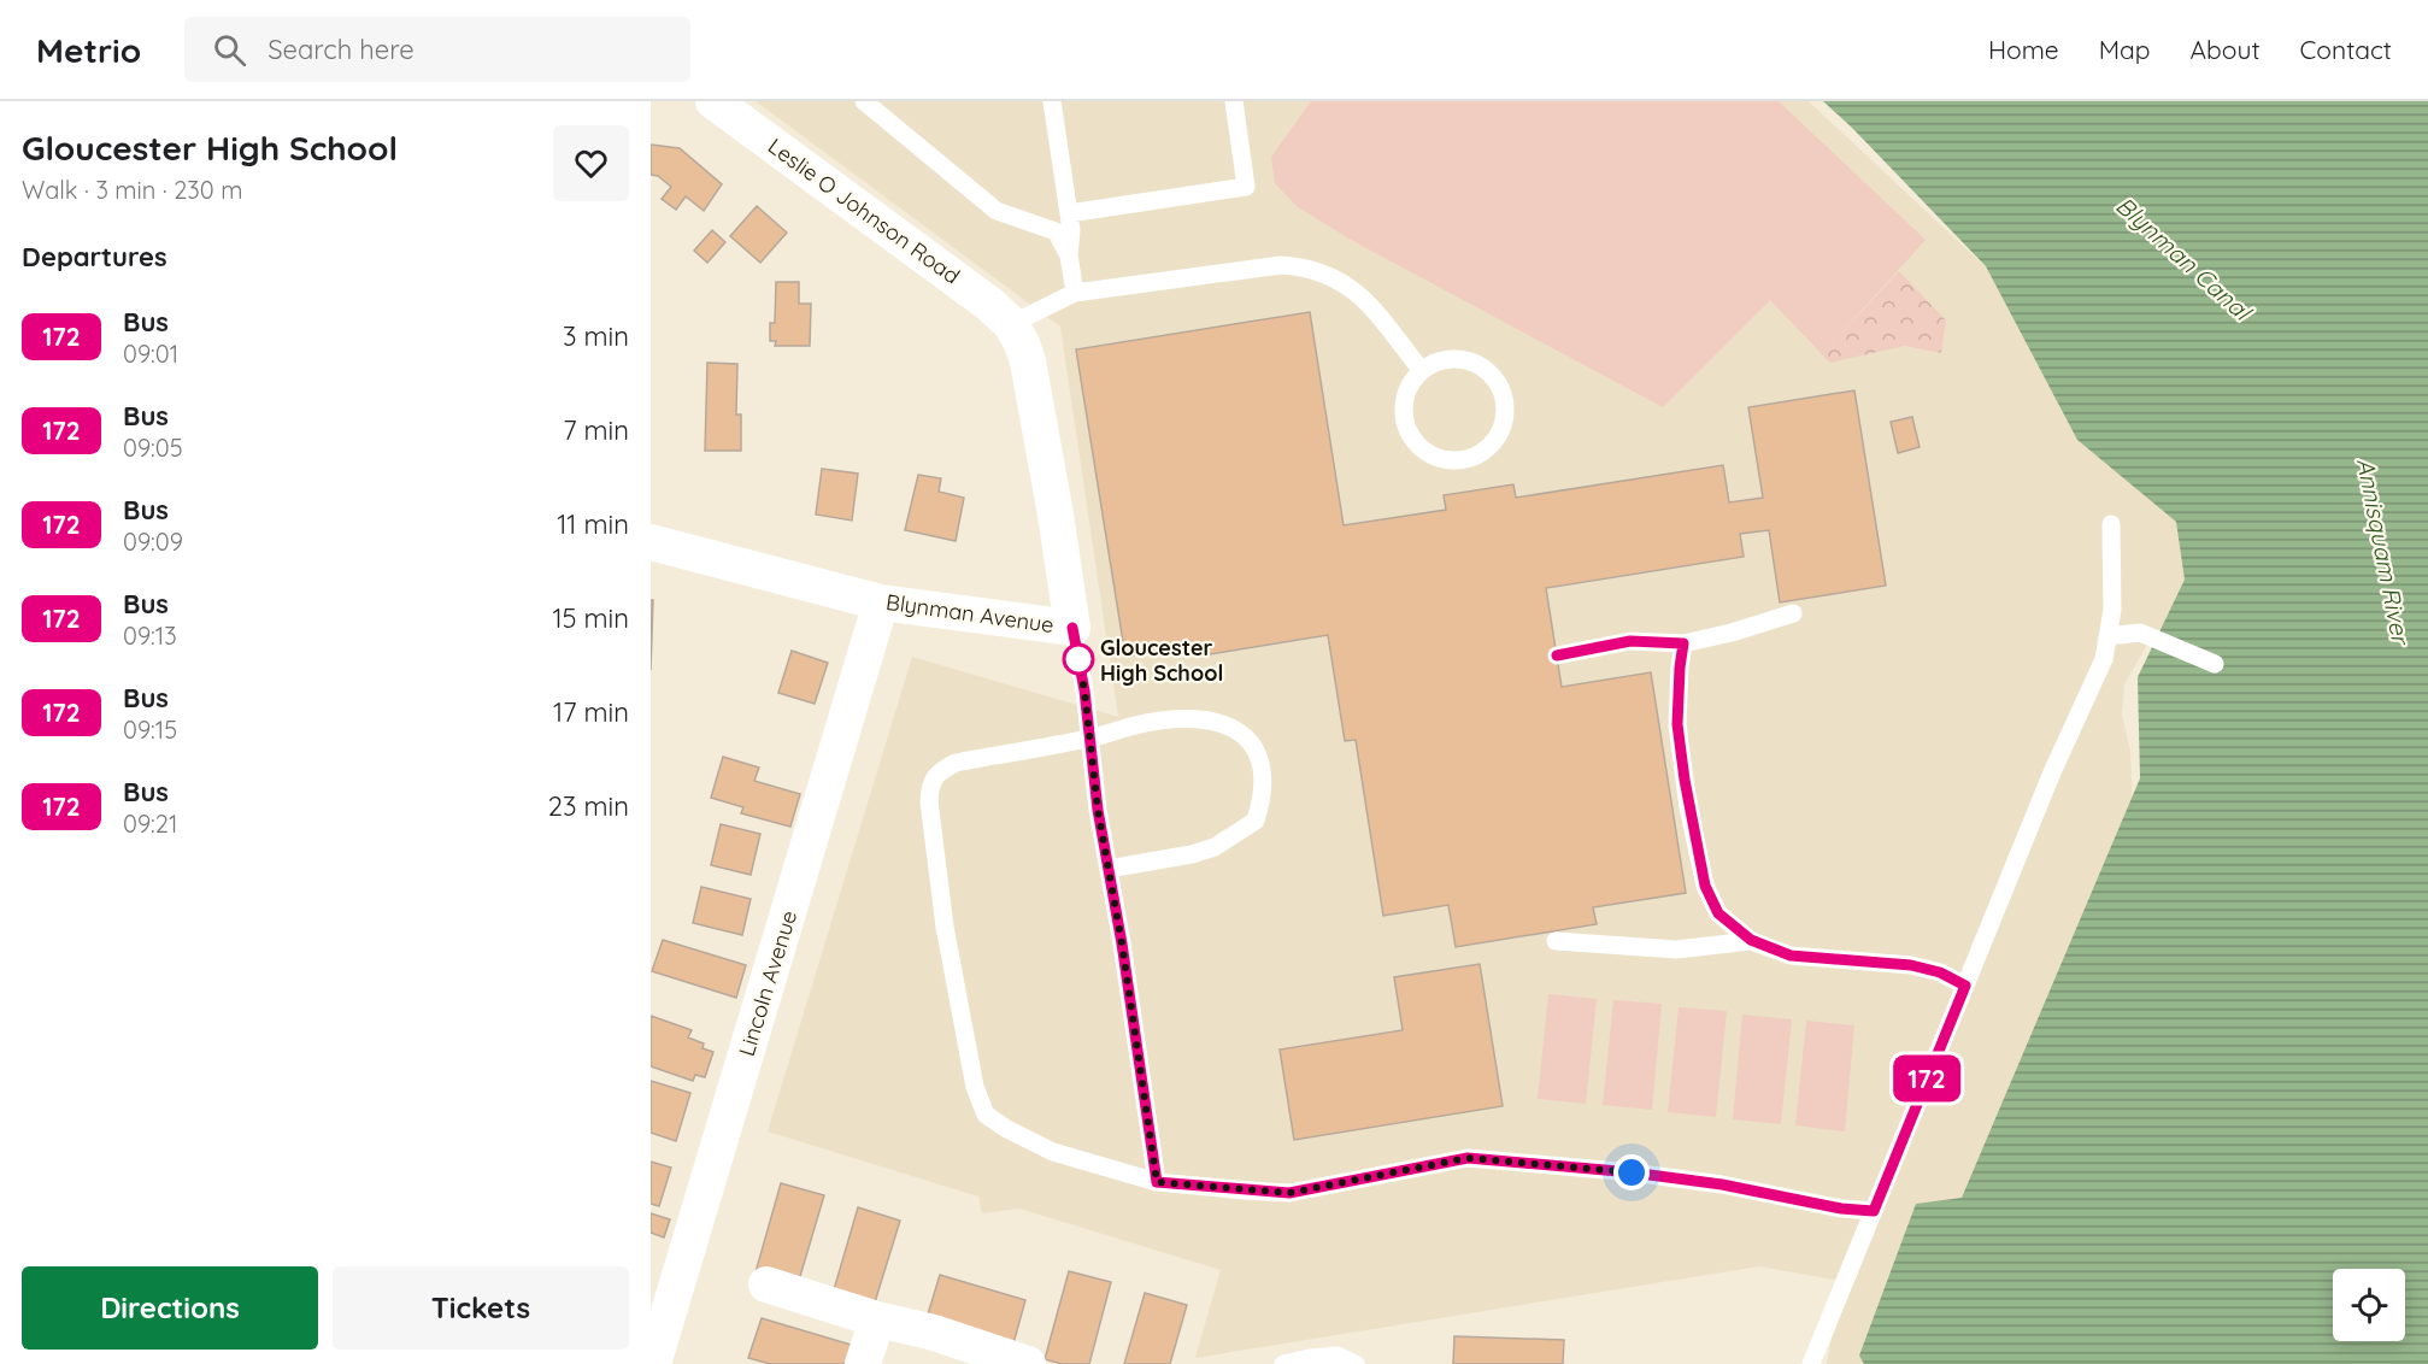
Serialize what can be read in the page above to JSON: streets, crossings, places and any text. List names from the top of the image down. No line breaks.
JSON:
{"streets":{"street":["Leslie O Johnson Road","Blynman Avenue","Lincoln Avenue"]},"crossings":[["Leslie O Johnson Road","Blynman Avenue"],["Blynman Avenue","Lincoln Avenue"]],"water":["Blynman Canal","Annisquam River"],"places":["Gloucester High School"],"lines":["bus line 172"],"page":{"header":"Metrio","search":"Search here","nav":["Home","Map","About","Contact"],"heading":[["Gloucester High School","Walk · 3 min · 230 m"],"Departures"],"on_map":"172","list":[{"mark":"172","name":"Bus","note":"09:01","value":"3 min"},{"mark":"172","name":"Bus","note":"09:05","value":"7 min"},{"mark":"172","name":"Bus","note":"09:09","value":"11 min"},{"mark":"172","name":"Bus","note":"09:13","value":"15 min"},{"mark":"172","name":"Bus","note":"09:15","value":"17 min"},{"mark":"172","name":"Bus","note":"09:21","value":"23 min"}],"buttons":["Directions","Tickets"]}}
